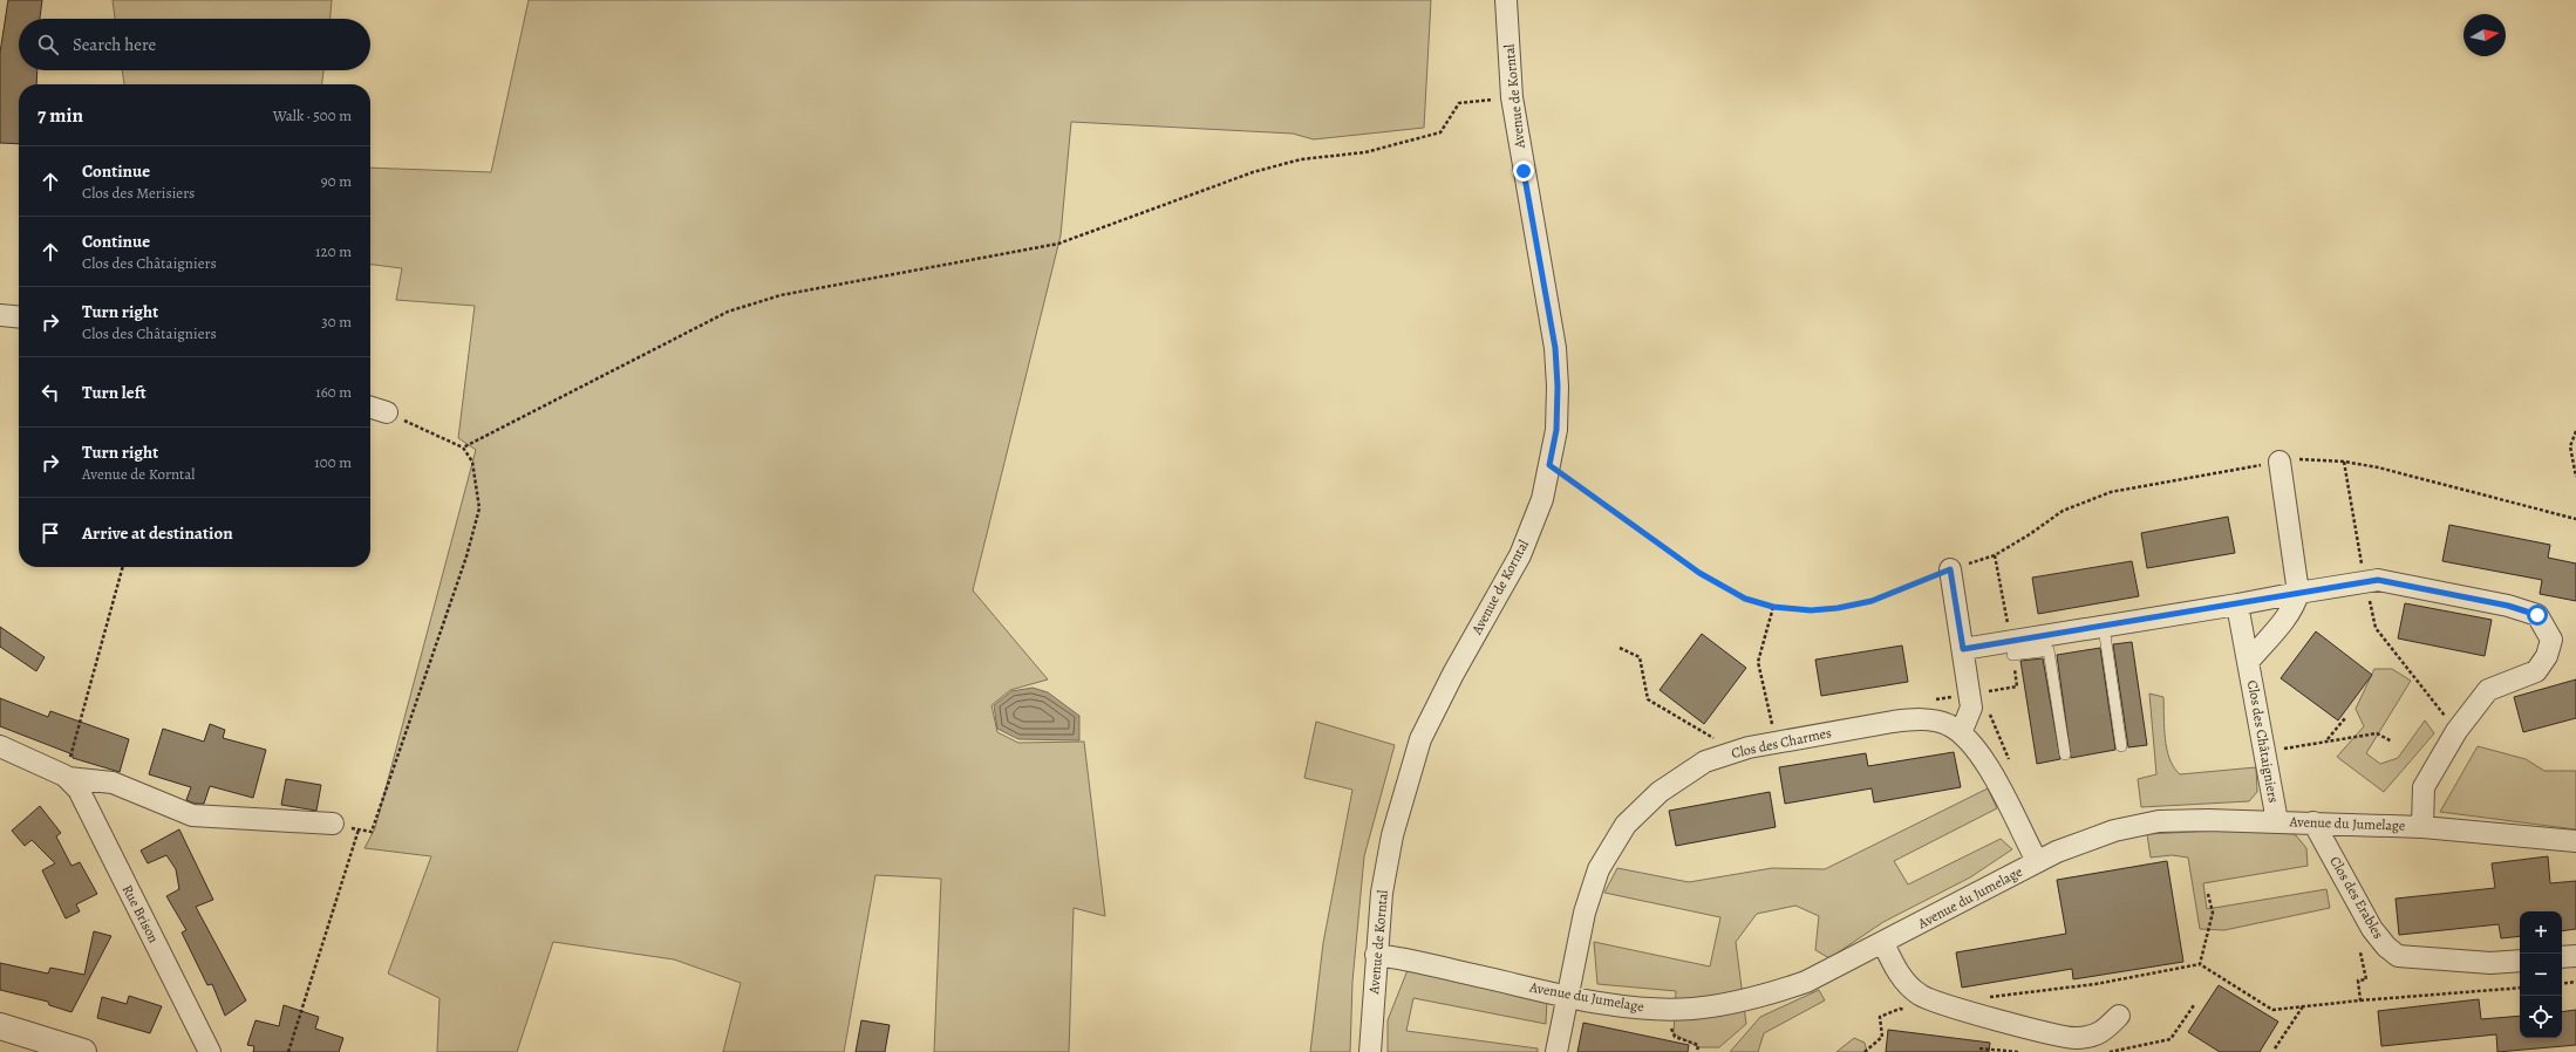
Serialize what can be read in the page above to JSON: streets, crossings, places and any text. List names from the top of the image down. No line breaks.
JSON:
{"streets":{"street":["Avenue de Korntal","Clos des Châtaigniers","Clos des Charmes","Avenue du Jumelage","Clos des Erables","Rue Brison"]},"crossings":[["Avenue de Korntal","Avenue du Jumelage"],["Clos des Châtaigniers","Avenue du Jumelage"],["Clos des Charmes","Avenue du Jumelage"],["Avenue du Jumelage","Clos des Erables"]],"north":"right","page":{"search":"Search here","heading":["7 min","Walk · 500 m"],"list":[["Continue","Clos des Merisiers","90 m"],["Continue","Clos des Châtaigniers","120 m"],["Turn right","Clos des Châtaigniers","30 m"],["Turn left","160 m"],["Turn right","Avenue de Korntal","100 m"],"Arrive at destination"],"map_buttons":["+","−"]}}
